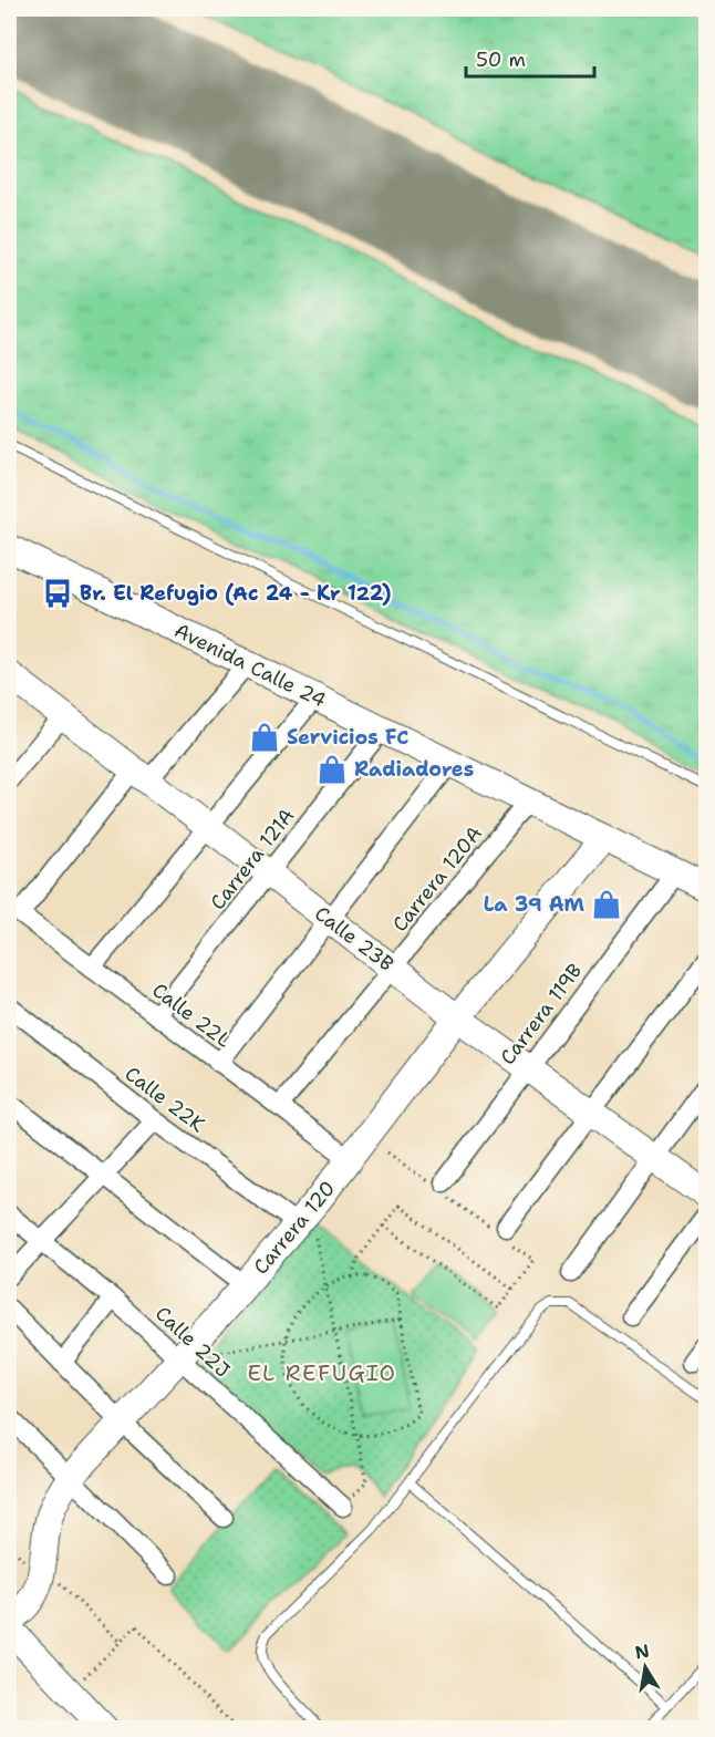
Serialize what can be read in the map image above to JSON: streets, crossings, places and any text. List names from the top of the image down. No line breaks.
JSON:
{"streets":{"street":["Avenida Calle 24","Carrera 121A","Carrera 120A","Calle 23B","Carrera 119B","Calle 22L","Calle 22K","Carrera 120","Calle 22J"]},"crossings":[["Avenida Calle 24","Carrera 121A"],["Avenida Calle 24","Carrera 120A"],["Avenida Calle 24","Carrera 119B"],["Avenida Calle 24","Carrera 120"],["Carrera 121A","Calle 23B"],["Carrera 121A","Calle 22L"],["Carrera 120A","Calle 23B"],["Carrera 120A","Calle 22L"],["Calle 23B","Carrera 119B"],["Calle 23B","Carrera 120"],["Calle 22L","Carrera 120"],["Calle 22K","Carrera 120"],["Carrera 120","Calle 22J"]],"districts":["EL REFUGIO"],"places":{"bus stop":["Br. El Refugio (Ac 24 - Kr 122)"],"shop":["Servicios FC","Radiadores","La 39 AM"]},"scale_bar":"50 m","north":"top"}
